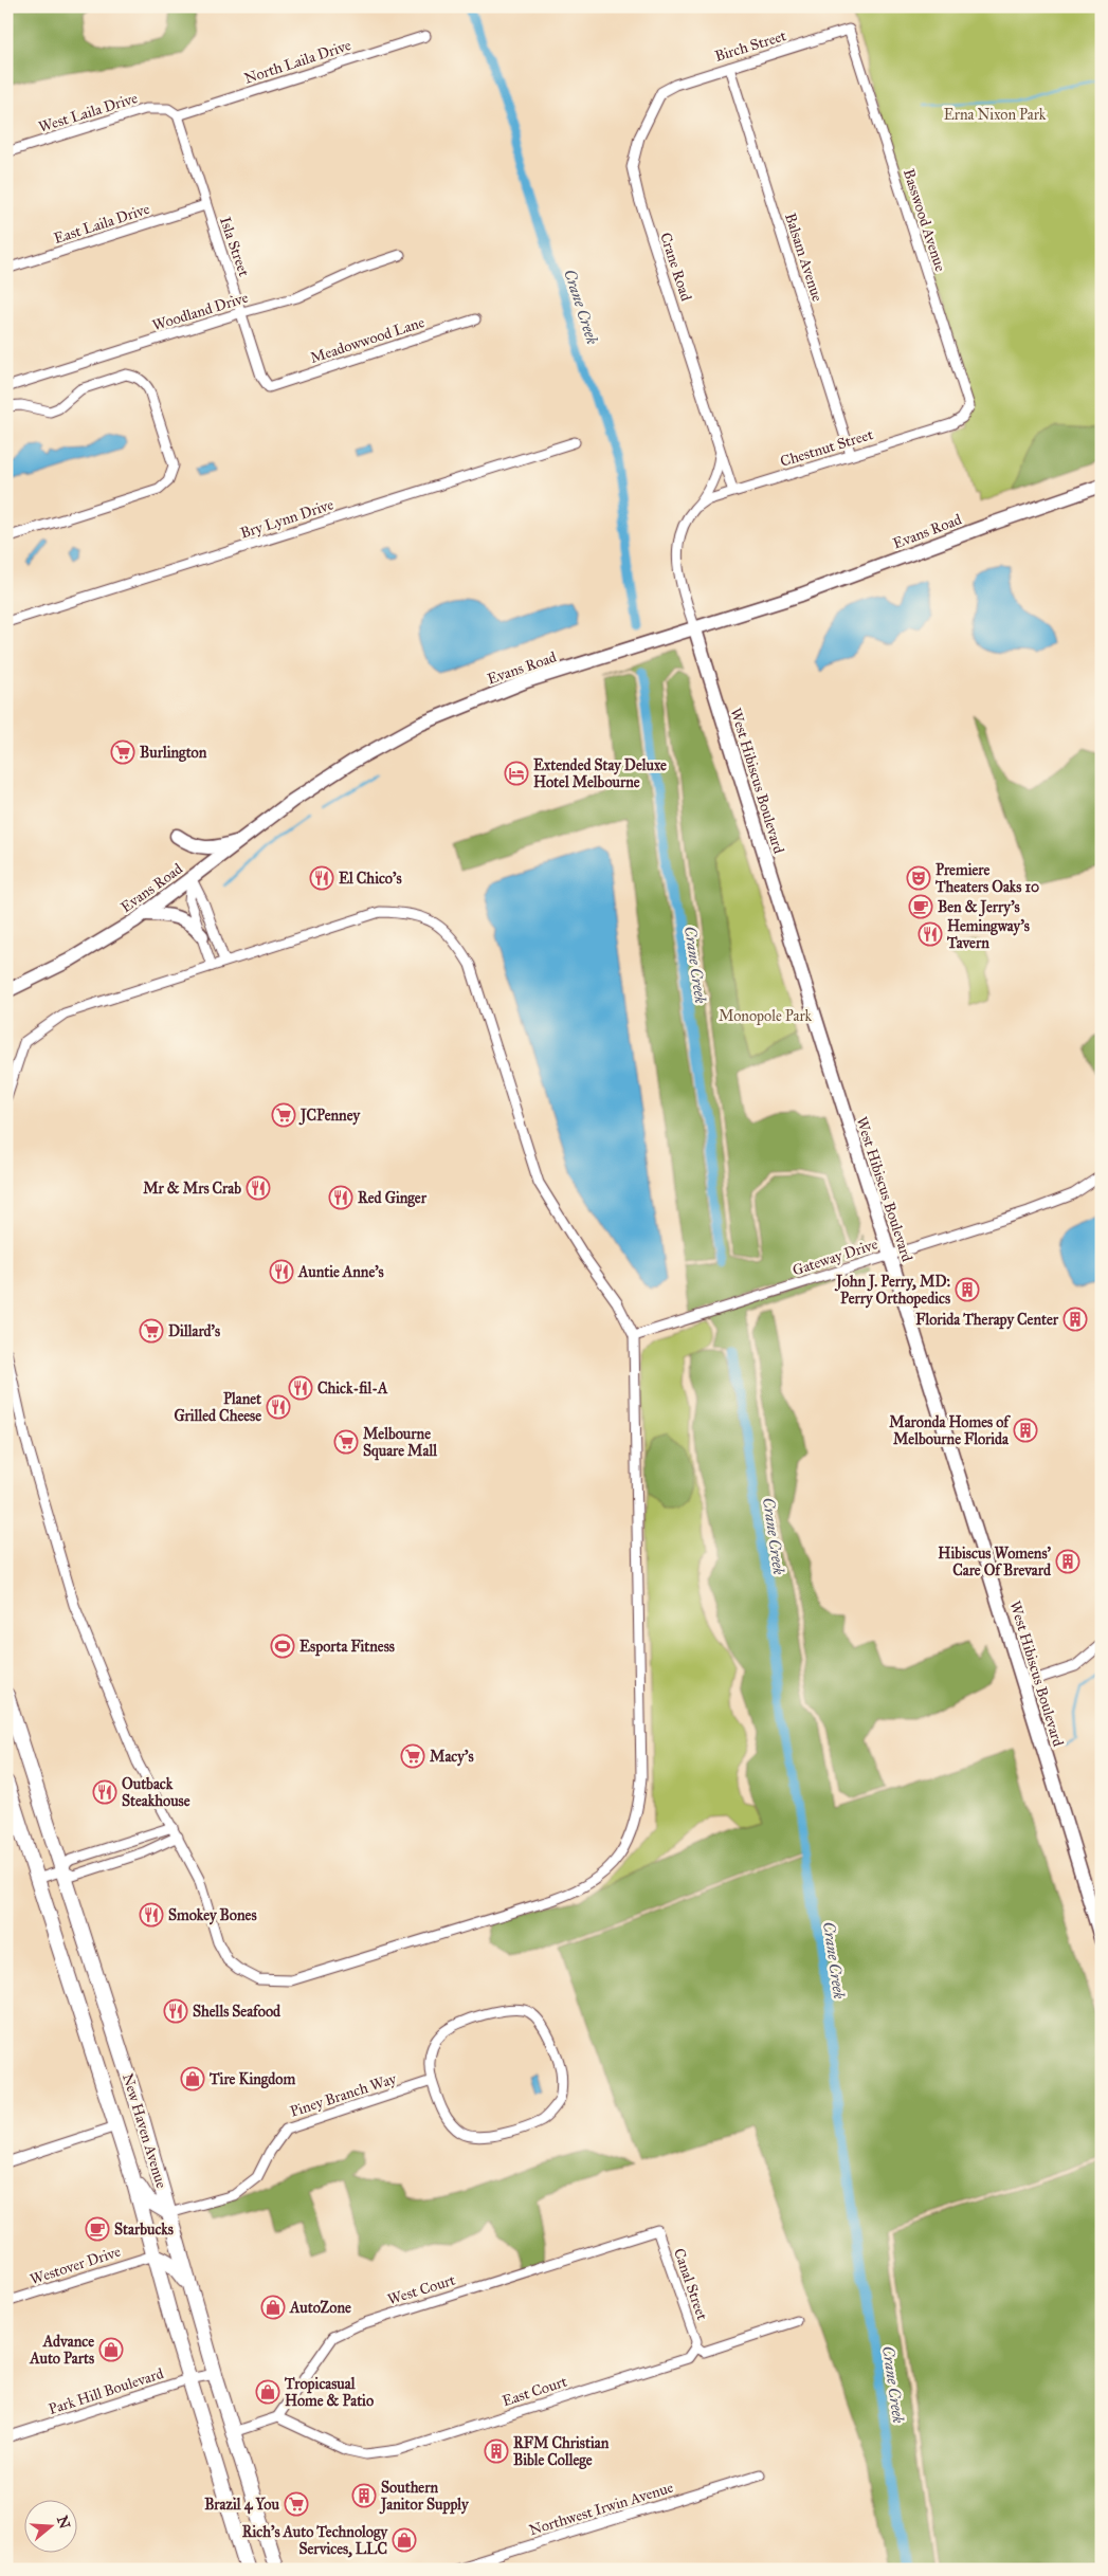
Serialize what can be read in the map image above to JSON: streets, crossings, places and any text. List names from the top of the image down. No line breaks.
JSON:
{"streets":{"main road":["New Haven Avenue"],"street":["Birch Street","North Laila Drive","West Laila Drive","Basswood Avenue","East Laila Drive","Isla Street","Balsam Avenue","Crane Road","Woodland Drive","Meadowwood Lane","Chestnut Street","Bry Lynn Drive","Evans Road","West Hibiscus Boulevard","Gateway Drive","Piney Branch Way","Westover Drive","Canal Street","West Court","Park Hill Boulevard","East Court","Northwest Irwin Avenue"]},"crossings":[["Birch Street","Basswood Avenue"],["Birch Street","Balsam Avenue"],["Birch Street","Crane Road"],["North Laila Drive","West Laila Drive"],["North Laila Drive","Isla Street"],["West Laila Drive","Isla Street"],["Basswood Avenue","Chestnut Street"],["East Laila Drive","Isla Street"],["Isla Street","Woodland Drive"],["Isla Street","Meadowwood Lane"],["Balsam Avenue","Chestnut Street"],["Crane Road","Chestnut Street"],["Evans Road","West Hibiscus Boulevard"],["West Hibiscus Boulevard","Gateway Drive"],["Piney Branch Way","New Haven Avenue"],["New Haven Avenue","Westover Drive"],["New Haven Avenue","Park Hill Boulevard"],["Canal Street","West Court"],["Canal Street","East Court"],["West Court","East Court"]],"water":["Crane Creek"],"parks":["Erna Nixon Park","Monopole Park"],"places":{"supermarket":["Burlington","JCPenney","Dillard's","Melbourne Square Mall","Macy's","Brazil 4 You"],"hotel":["Extended Stay Deluxe Hotel Melbourne"],"restaurant":["El Chico's","Hemingway's Tavern","Mr & Mrs Crab","Red Ginger","Auntie Anne's","Chick-fil-A","Planet Grilled Cheese","Outback Steakhouse","Smokey Bones","Shells Seafood"],"theatre":["Premiere Theaters Oaks 10"],"cafe":["Ben & Jerry's","Starbucks"],"building":["John J. Perry, MD: Perry Orthopedics","Florida Therapy Center","Maronda Homes of Melbourne Florida","Hibiscus Womens' Care Of Brevard","RFM Christian Bible College","Southern Janitor Supply"],"sports":["Esporta Fitness"],"shop":["Tire Kingdom","AutoZone","Advance Auto Parts","Tropicasual Home & Patio","Rich's Auto Technology Services, LLC"]},"north":"right"}
